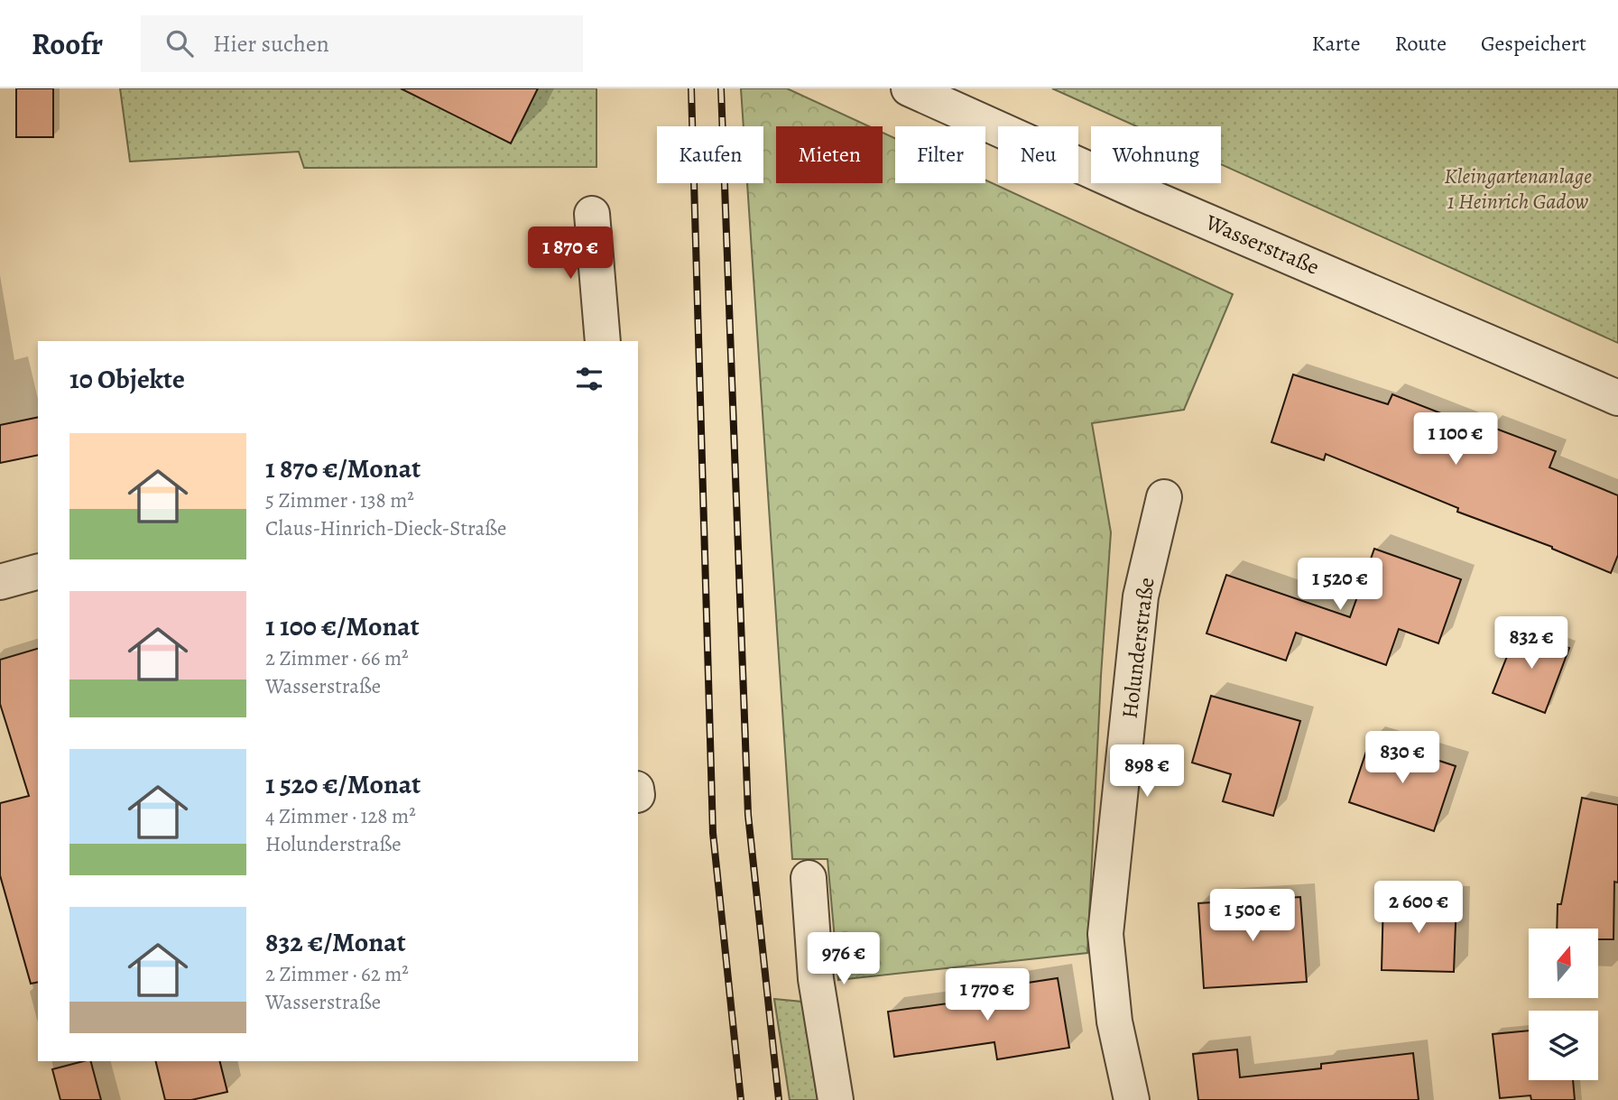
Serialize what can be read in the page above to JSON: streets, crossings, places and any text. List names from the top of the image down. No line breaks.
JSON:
{"streets":{"street":["Wasserstraße","Holunderstraße"]},"parks":["Kleingartenanlage 1 Heinrich Gadow"],"north":"top","page":{"header":"Roofr","search":"Hier suchen","nav":["Karte","Route","Gespeichert"],"chip":["Kaufen","Mieten","Filter","Neu","Wohnung"],"price":["1 870 €","1 100 €","1 520 €","832 €","830 €","898 €","2 600 €","1 500 €","976 €","1 770 €"],"heading":"10 Objekte","list":[{"name":"1 870 €/Monat","note":"5 Zimmer · 138 m² · Claus-Hinrich-Dieck-Straße"},{"name":"1 100 €/Monat","note":"2 Zimmer · 66 m² · Wasserstraße"},{"name":"1 520 €/Monat","note":"4 Zimmer · 128 m² · Holunderstraße"},{"name":"832 €/Monat","note":"2 Zimmer · 62 m² · Wasserstraße"}]}}
